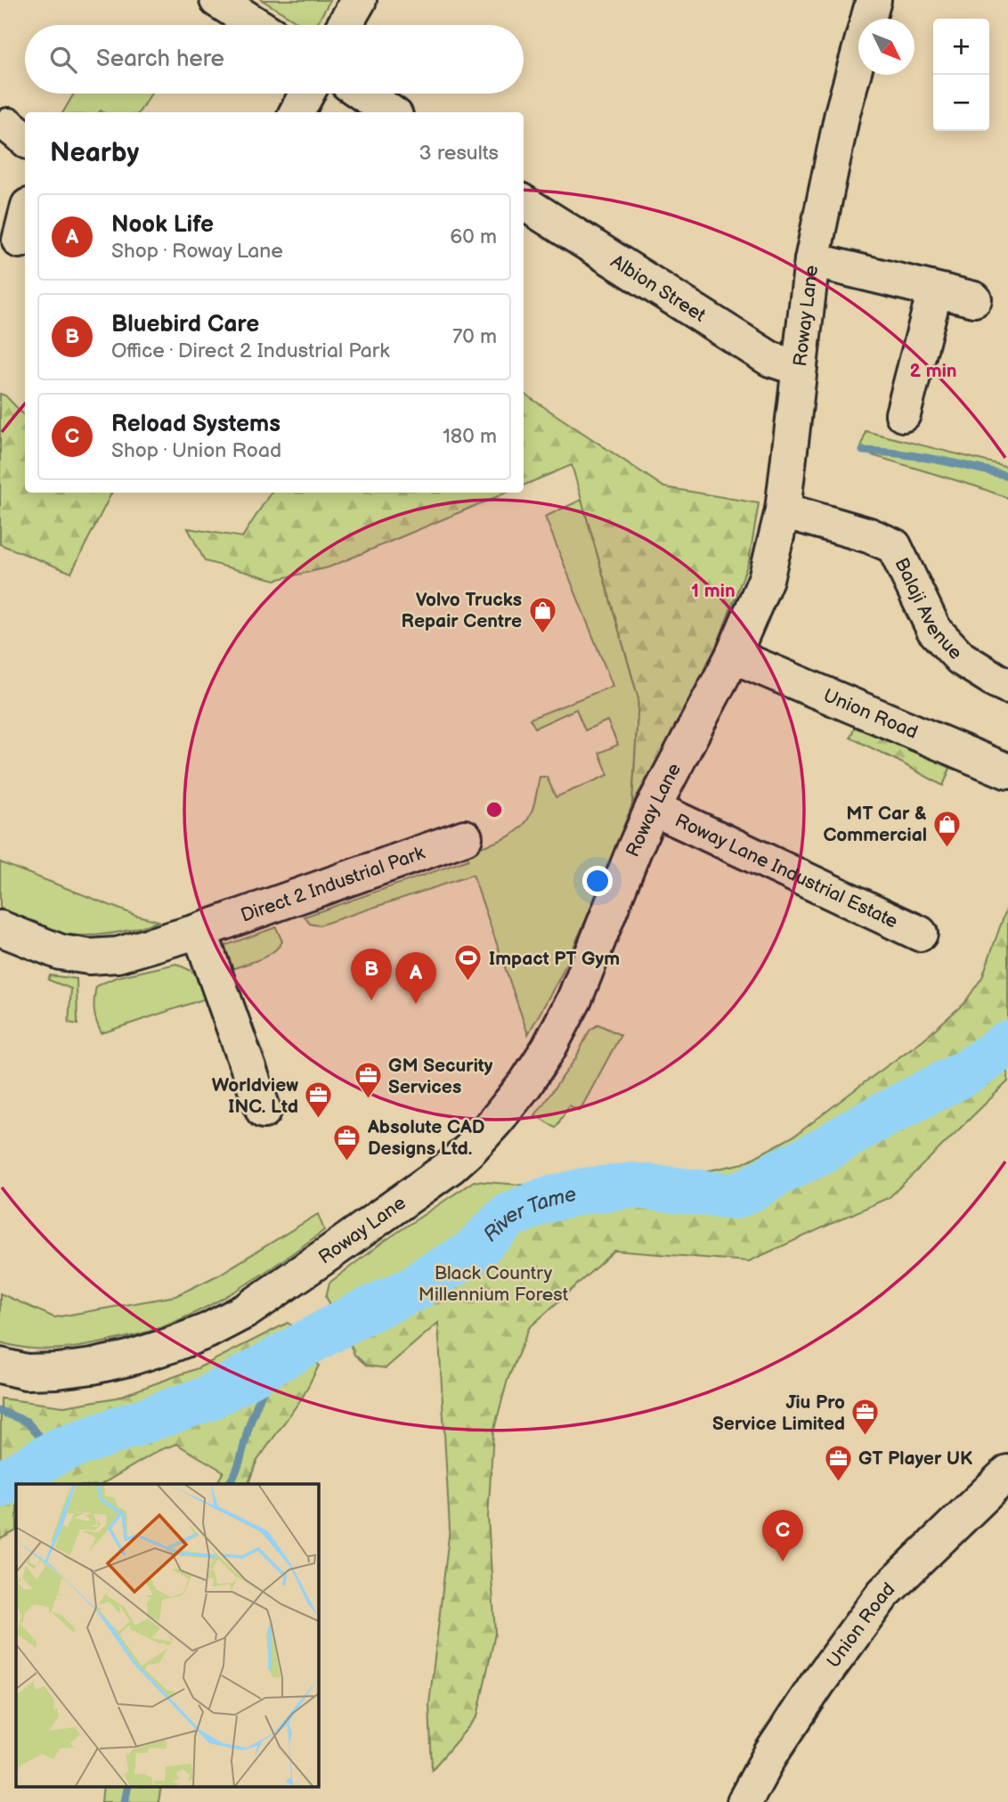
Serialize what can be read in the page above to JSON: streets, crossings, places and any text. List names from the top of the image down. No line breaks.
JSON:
{"streets":{"street":["Albion Street","Roway Lane","Balaji Avenue","Union Road","Roway Lane Industrial Estate","Direct 2 Industrial Park"]},"crossings":[["Albion Street","Roway Lane"],["Roway Lane","Balaji Avenue"],["Roway Lane","Union Road"],["Roway Lane","Roway Lane Industrial Estate"]],"water":["River Tame"],"parks":["Black Country Millennium Forest"],"places":{"shop":["Volvo Trucks Repair Centre","MT Car & Commercial"],"sports":["Impact PT Gym"],"office":["GM Security Services","Worldview INC. Ltd","Absolute CAD Designs Ltd.","Jiu Pro Service Limited","GT Player UK"]},"north":"bottom right","page":{"map_buttons":["+","−"],"search":"Search here","heading":["Nearby","3 results"],"list":[{"mark":"A","name":"Nook Life","note":"Shop · Roway Lane","value":"60 m"},{"mark":"B","name":"Bluebird Care","note":"Office · Direct 2 Industrial Park","value":"70 m"},{"mark":"C","name":"Reload Systems","note":"Shop · Union Road","value":"180 m"}],"pins":["B","A","C"]},"rings":["2 min","1 min"]}
